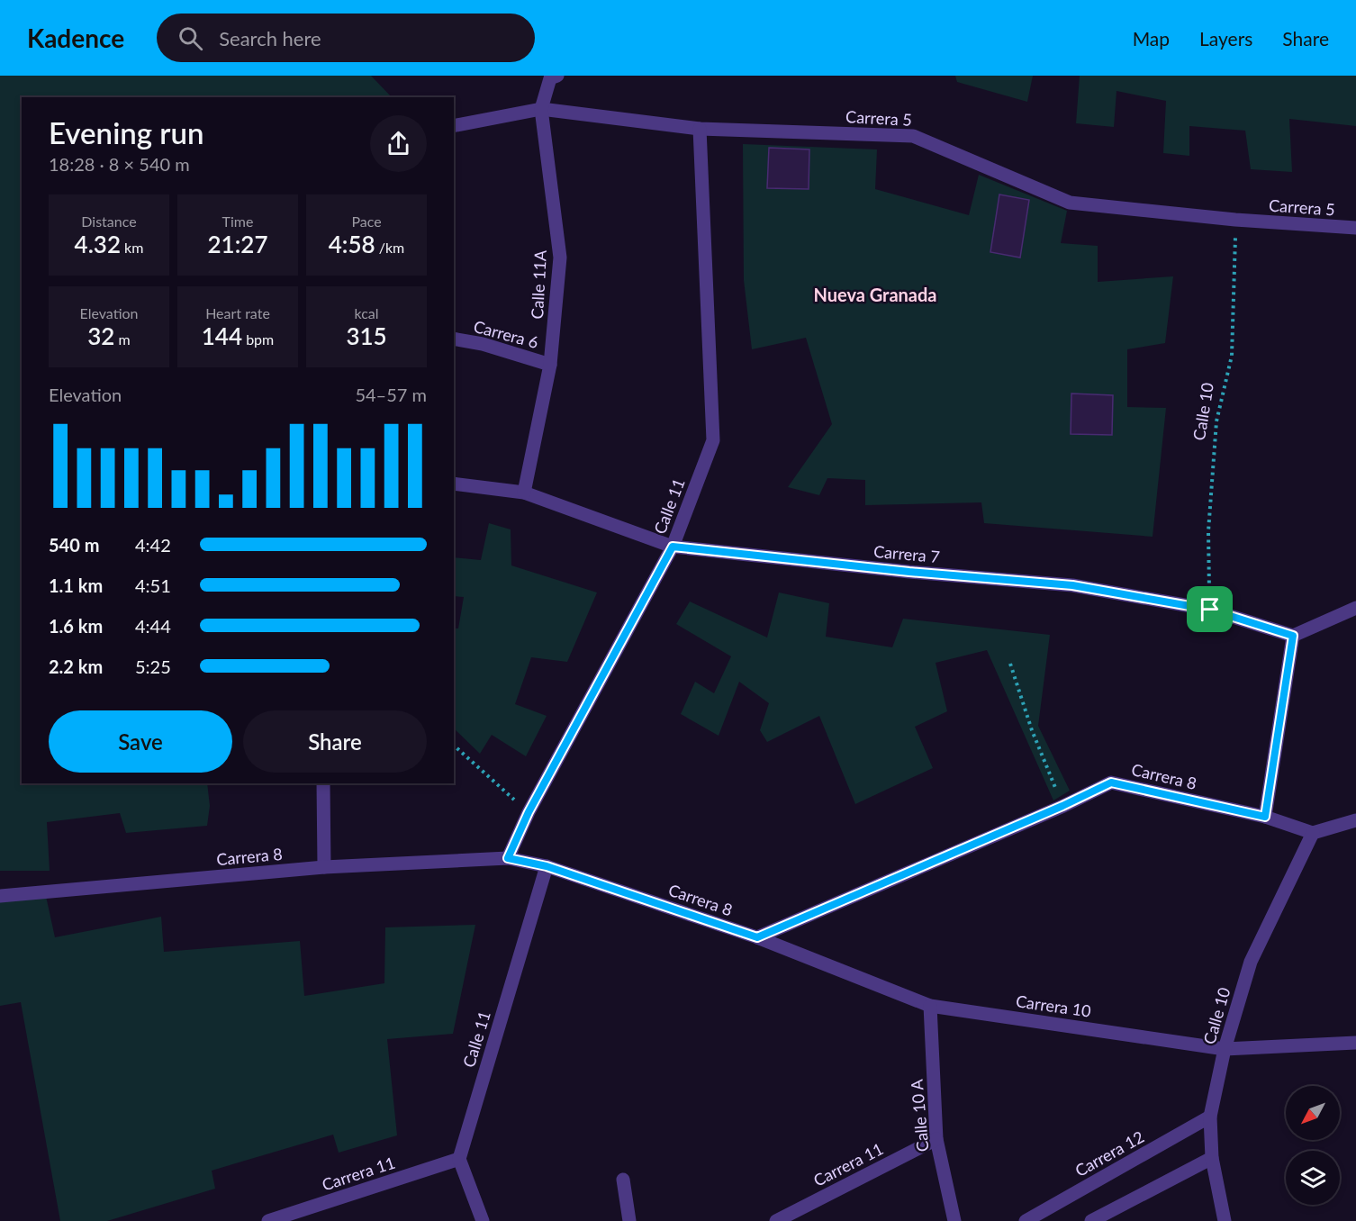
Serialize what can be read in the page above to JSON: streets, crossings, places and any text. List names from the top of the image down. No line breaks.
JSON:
{"streets":{"street":["Carrera 5","Calle 11A","Carrera 6","Calle 10","Calle 11","Carrera 7","Carrera 8","Carrera 10","Calle 10 A","Carrera 12","Carrera 11"]},"crossings":[["Carrera 5","Calle 11A"],["Carrera 5","Calle 10"],["Carrera 5","Calle 11"],["Calle 11A","Carrera 6"],["Calle 11A","Carrera 7"],["Calle 10","Carrera 7"],["Calle 10","Carrera 8"],["Calle 10","Carrera 10"],["Calle 10","Carrera 12"],["Calle 11","Carrera 7"],["Calle 11","Carrera 8"],["Calle 11","Carrera 11"],["Carrera 8","Carrera 10"],["Carrera 10","Calle 10 A"],["Calle 10 A","Carrera 11"]],"districts":["Nueva Granada"],"north":"bottom left","page":{"header":"Kadence","search":"Search here","nav":["Map","Layers","Share"],"heading":["Evening run","18:28 · 8 × 540 m"],"stats":[["Distance","4.32 km"],["Time","21:27"],["Pace","4:58 /km"],["Elevation","32 m"],["Heart rate","144 bpm"],["kcal","315"]],"chart":["Elevation","54–57 m"],"list":[{"name":"540 m","note":"4:42"},{"name":"1.1 km","note":"4:51"},{"name":"1.6 km","note":"4:44"},{"name":"2.2 km","note":"5:25"}],"buttons":["Save","Share"]}}
